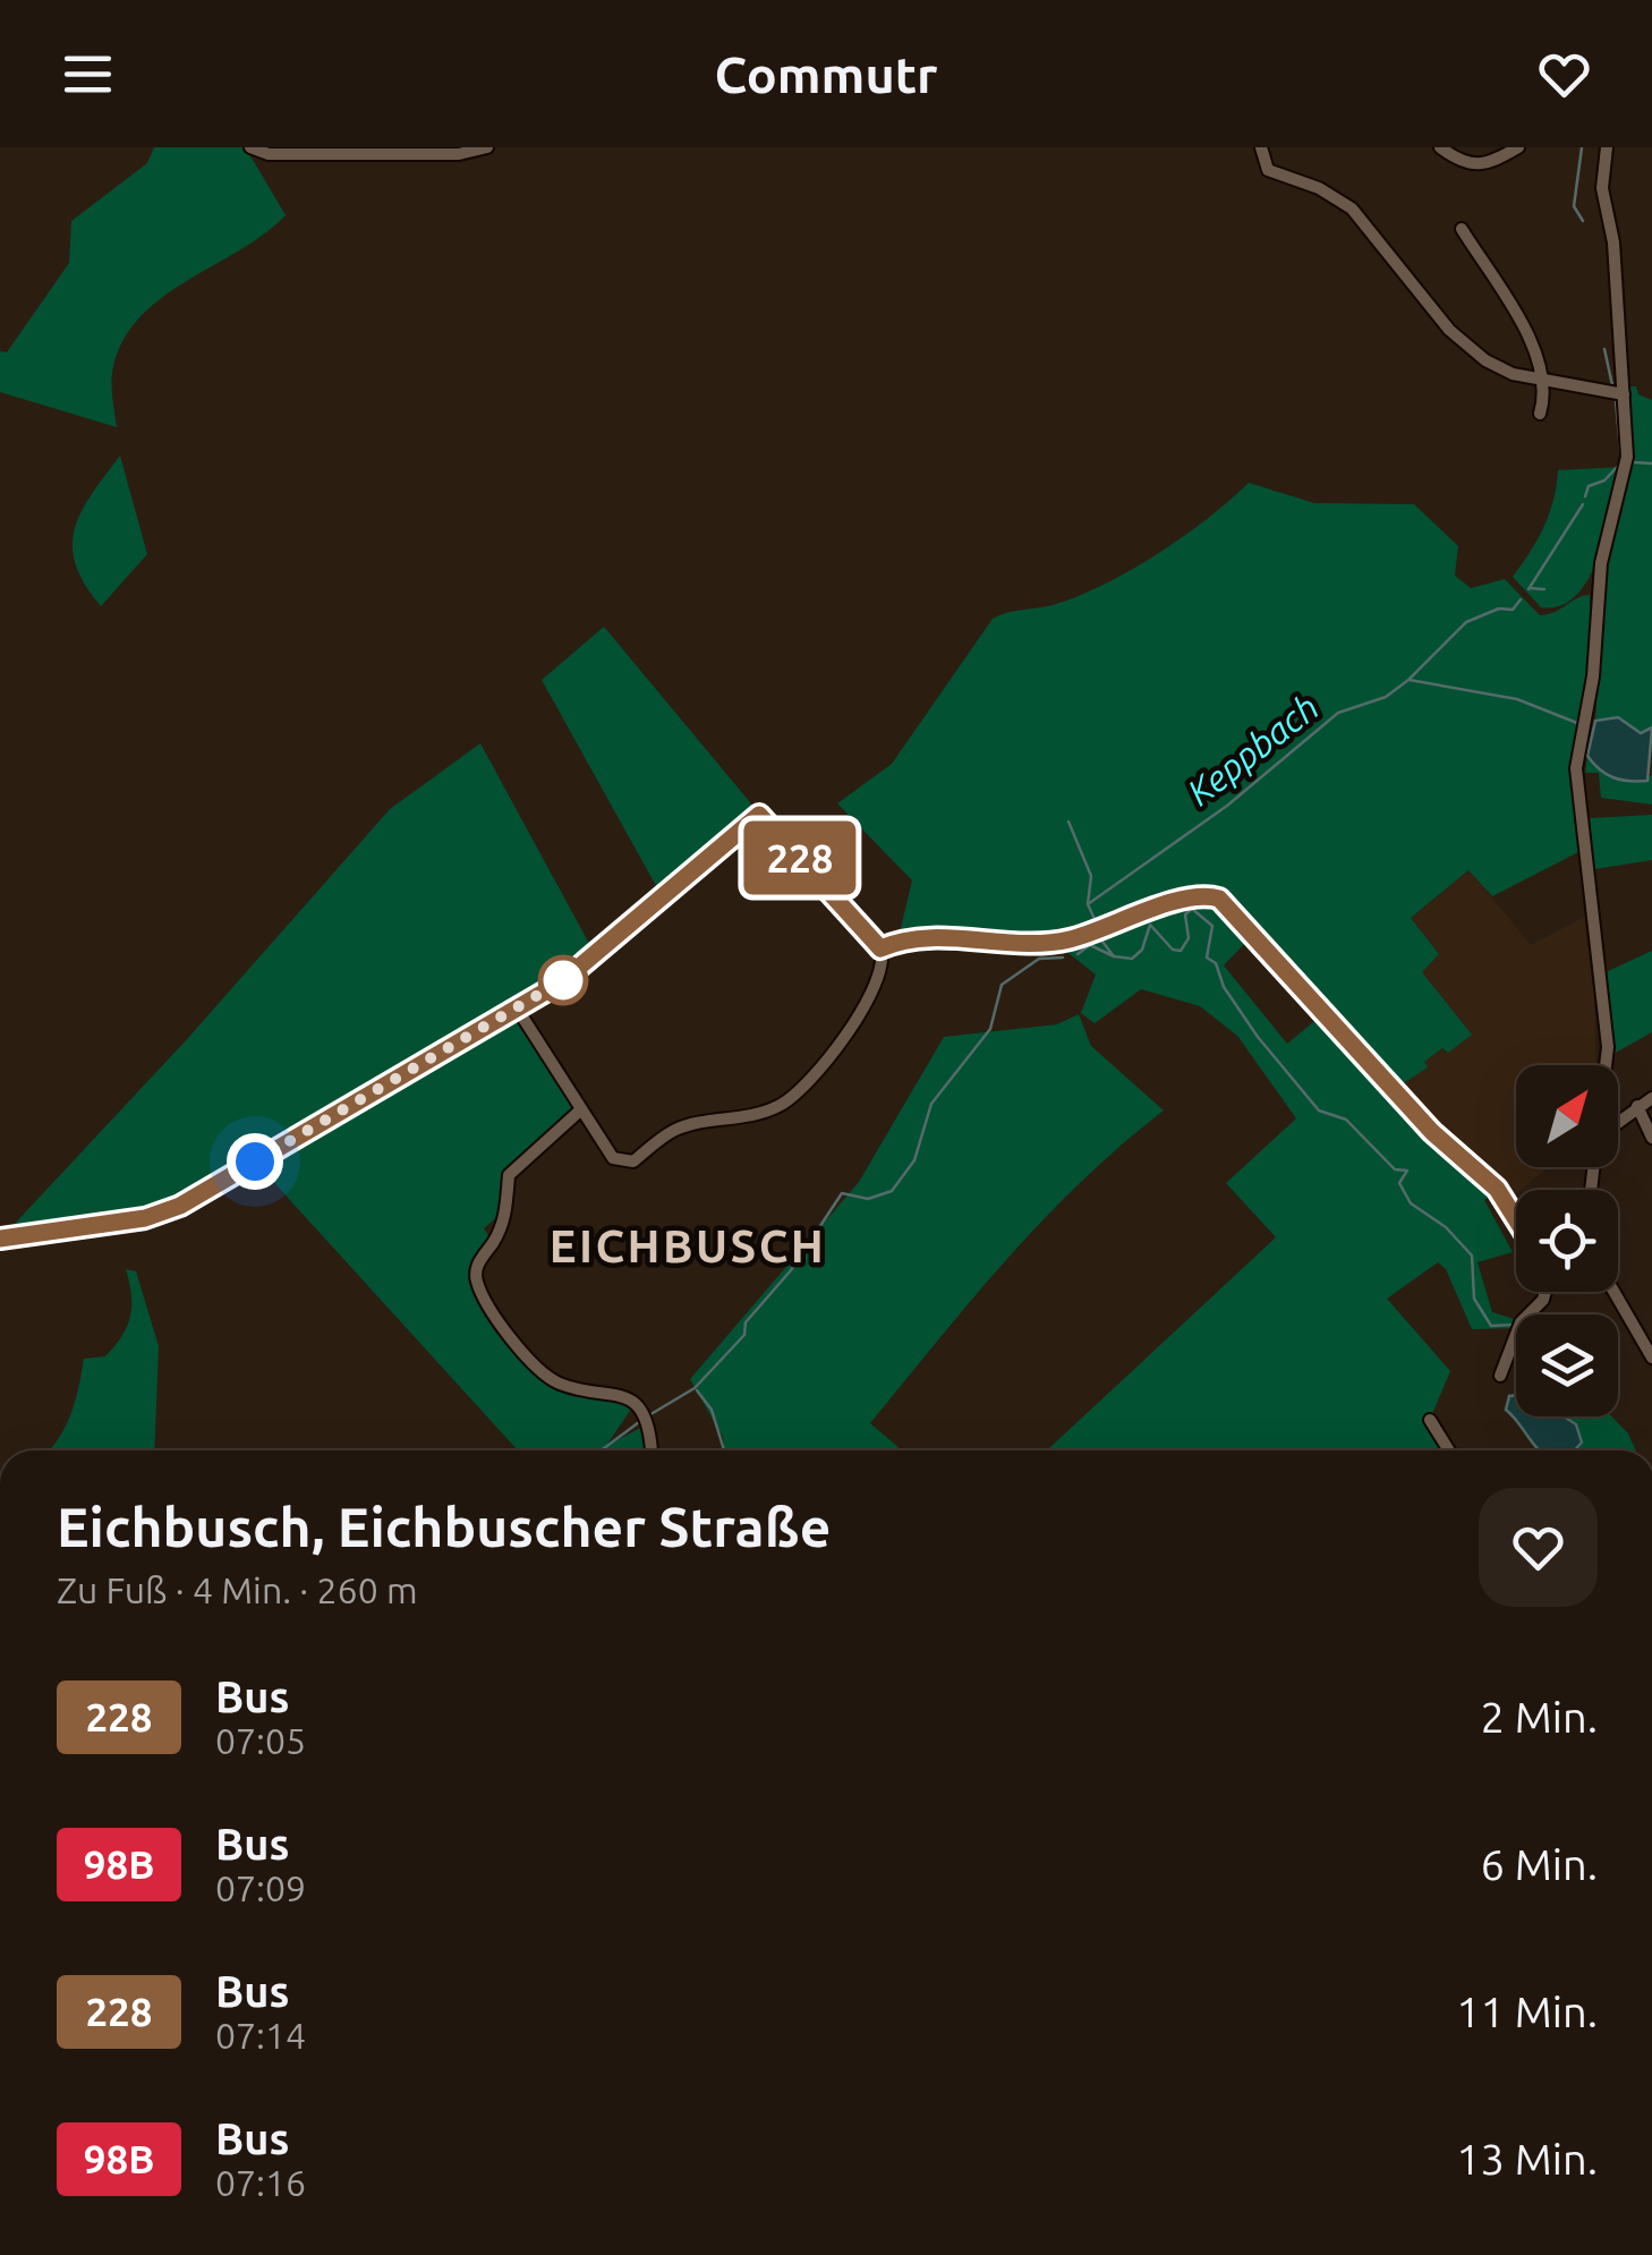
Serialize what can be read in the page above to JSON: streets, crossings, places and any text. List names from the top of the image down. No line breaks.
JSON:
{"districts":["EICHBUSCH"],"water":["Keppbach"],"lines":["bus line 228"],"north":"top right","page":{"header":"Commutr","on_map":"228","heading":["Eichbusch, Eichbuscher Straße","Zu Fuß · 4 Min. · 260 m"],"list":[{"mark":"228","name":"Bus","note":"07:05","value":"2 Min."},{"mark":"98B","name":"Bus","note":"07:09","value":"6 Min."},{"mark":"228","name":"Bus","note":"07:14","value":"11 Min."},{"mark":"98B","name":"Bus","note":"07:16","value":"13 Min."}]}}
